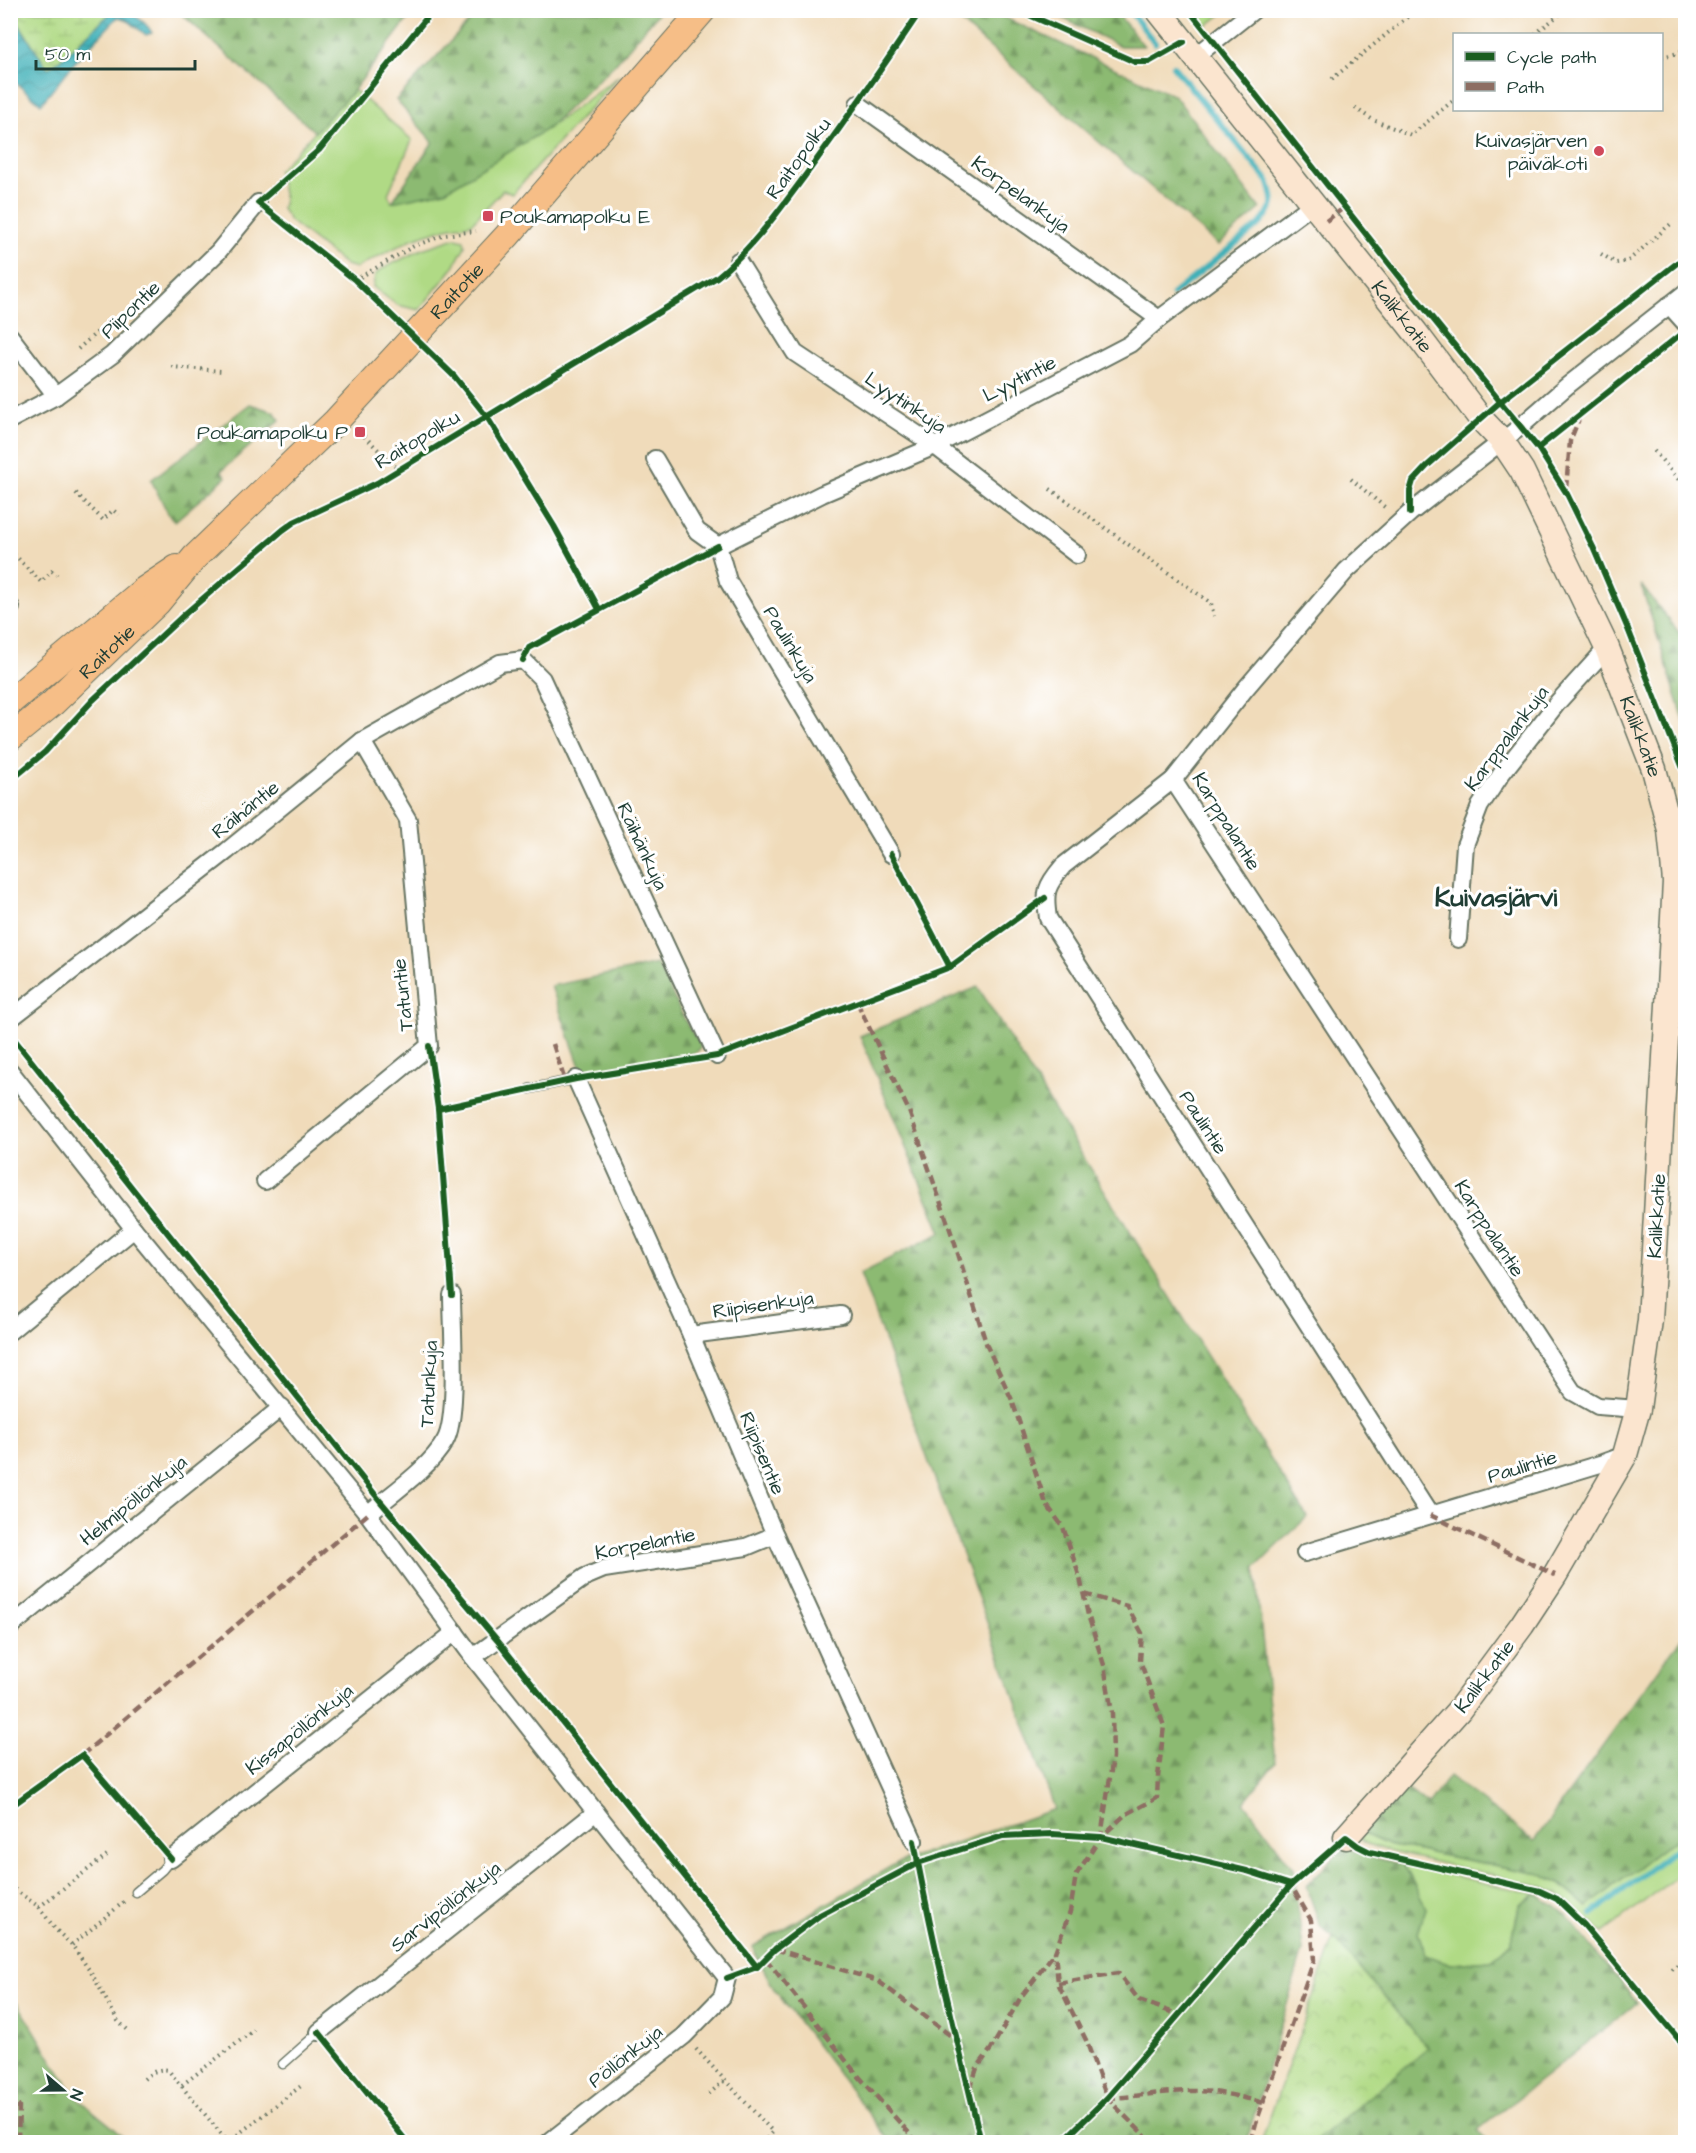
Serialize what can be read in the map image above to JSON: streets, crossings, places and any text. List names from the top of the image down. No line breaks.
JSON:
{"streets":{"main road":["Raitotie"],"street":["Korpelankuja","Piipontie","Kalikkatie","Lyytintie","Lyytinkuja","Paulinkuja","Karppalankuja","Räihäntie","Karppalantie","Räihänkuja","Tatuntie","Paulintie","Riipisenkuja","Tatunkuja","Riipisentie","Helmipöllönkuja","Korpelantie","Kissapöllönkuja","Sarvipöllönkuja","Pöllönkuja"],"cycle path":["Raitopolku"]},"crossings":[["Korpelankuja","Lyytintie"],["Kalikkatie","Lyytintie"],["Kalikkatie","Karppalankuja"],["Kalikkatie","Karppalantie"],["Kalikkatie","Paulintie"],["Lyytintie","Lyytinkuja"],["Lyytintie","Paulinkuja"],["Räihäntie","Räihänkuja"],["Räihäntie","Tatuntie"],["Karppalantie","Paulintie"],["Riipisenkuja","Riipisentie"],["Riipisentie","Korpelantie"],["Sarvipöllönkuja","Pöllönkuja"]],"districts":["Kuivasjärvi"],"places":{"other":["Kuivasjärven päiväkoti"],"transit":["Poukamapolku E","Poukamapolku P"]},"legend":["Cycle path","Path"],"scale_bar":"50 m","north":"right"}
